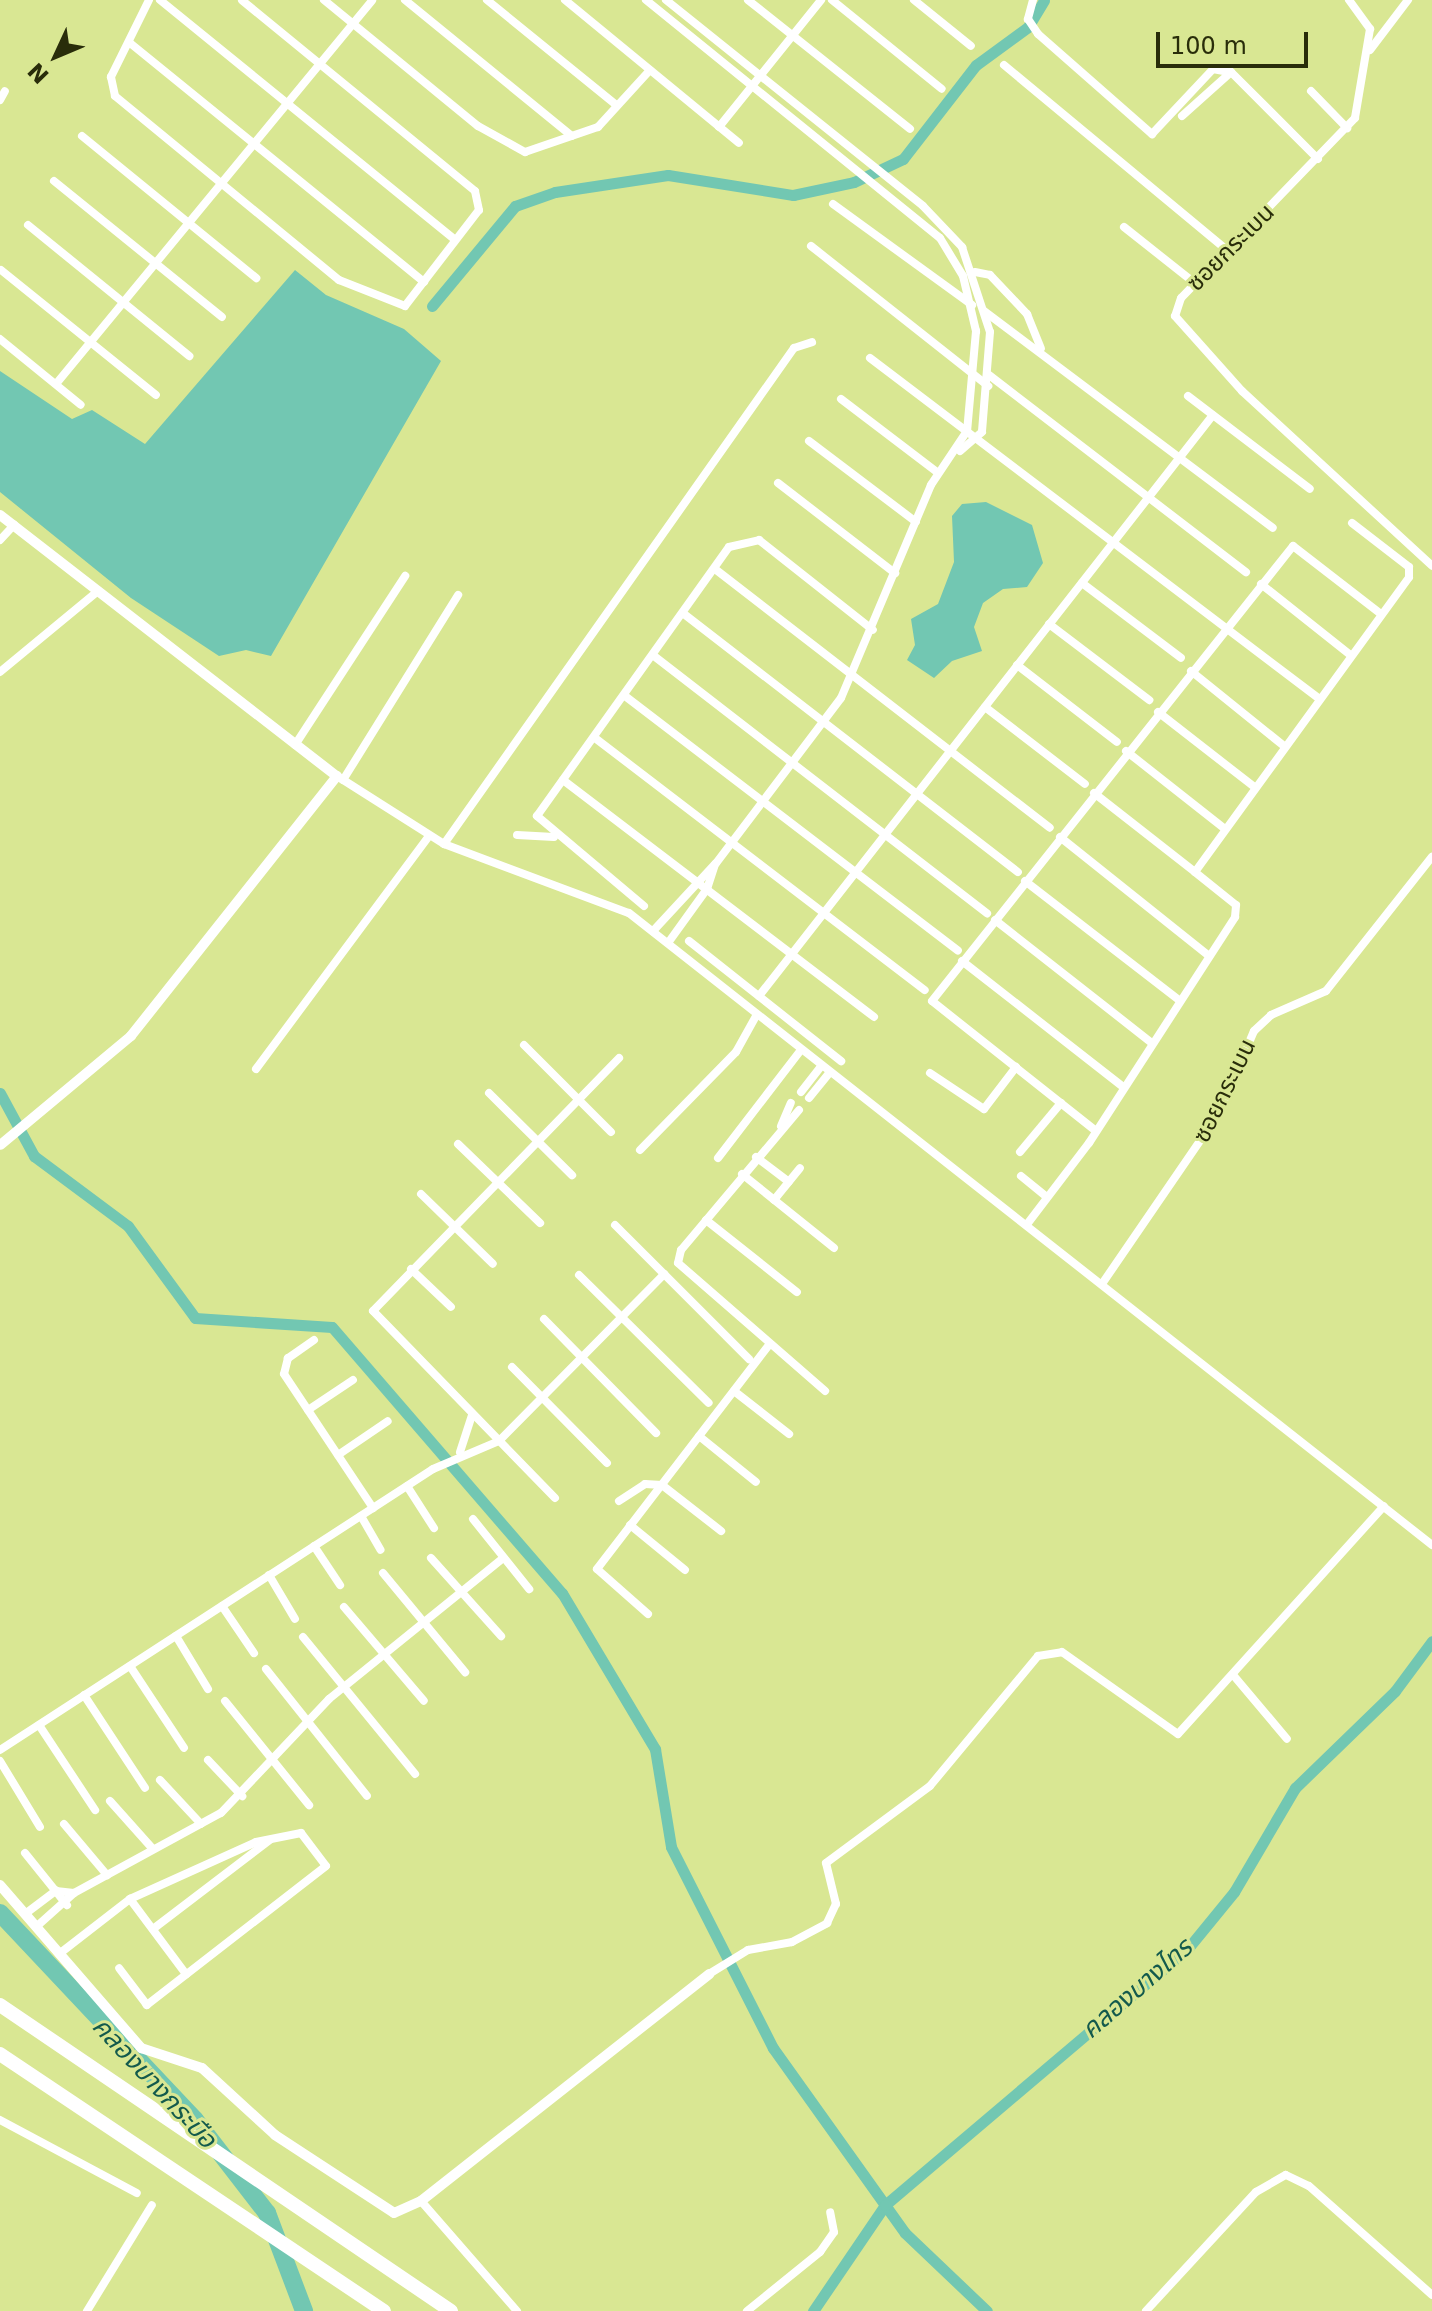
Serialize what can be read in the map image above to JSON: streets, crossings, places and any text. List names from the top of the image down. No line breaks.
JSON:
{"streets":{"street":["ซอยกระเบน"]},"water":["คลองบางไทร","คลองบางกระบือ"],"scale_bar":"100 m","north":"bottom left"}
